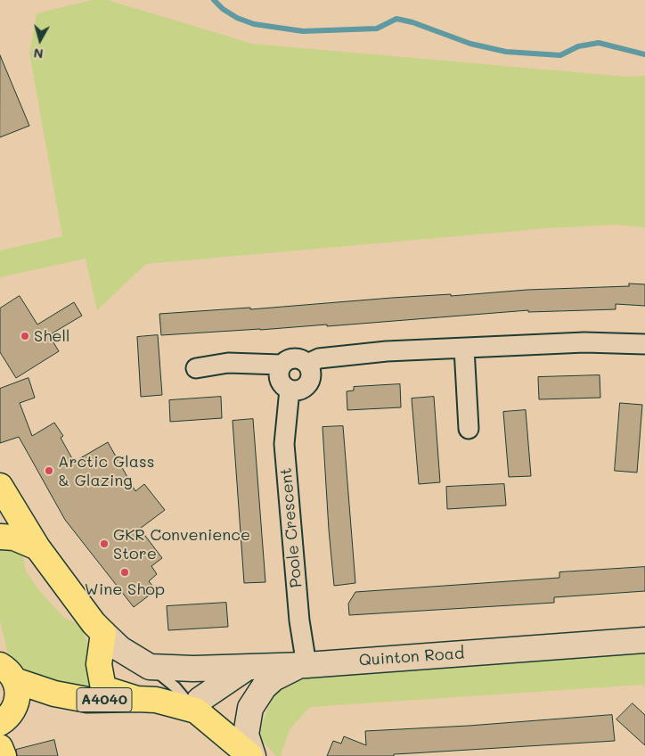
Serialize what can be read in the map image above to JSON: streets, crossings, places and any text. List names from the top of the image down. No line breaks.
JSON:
{"streets":{"main road":["A4040"],"street":["Poole Crescent","Quinton Road"]},"crossings":[["Poole Crescent","Quinton Road"]],"places":["Shell","Arctic Glass & Glazing","GKR Convenience Store","Wine Shop"],"north":"bottom"}
